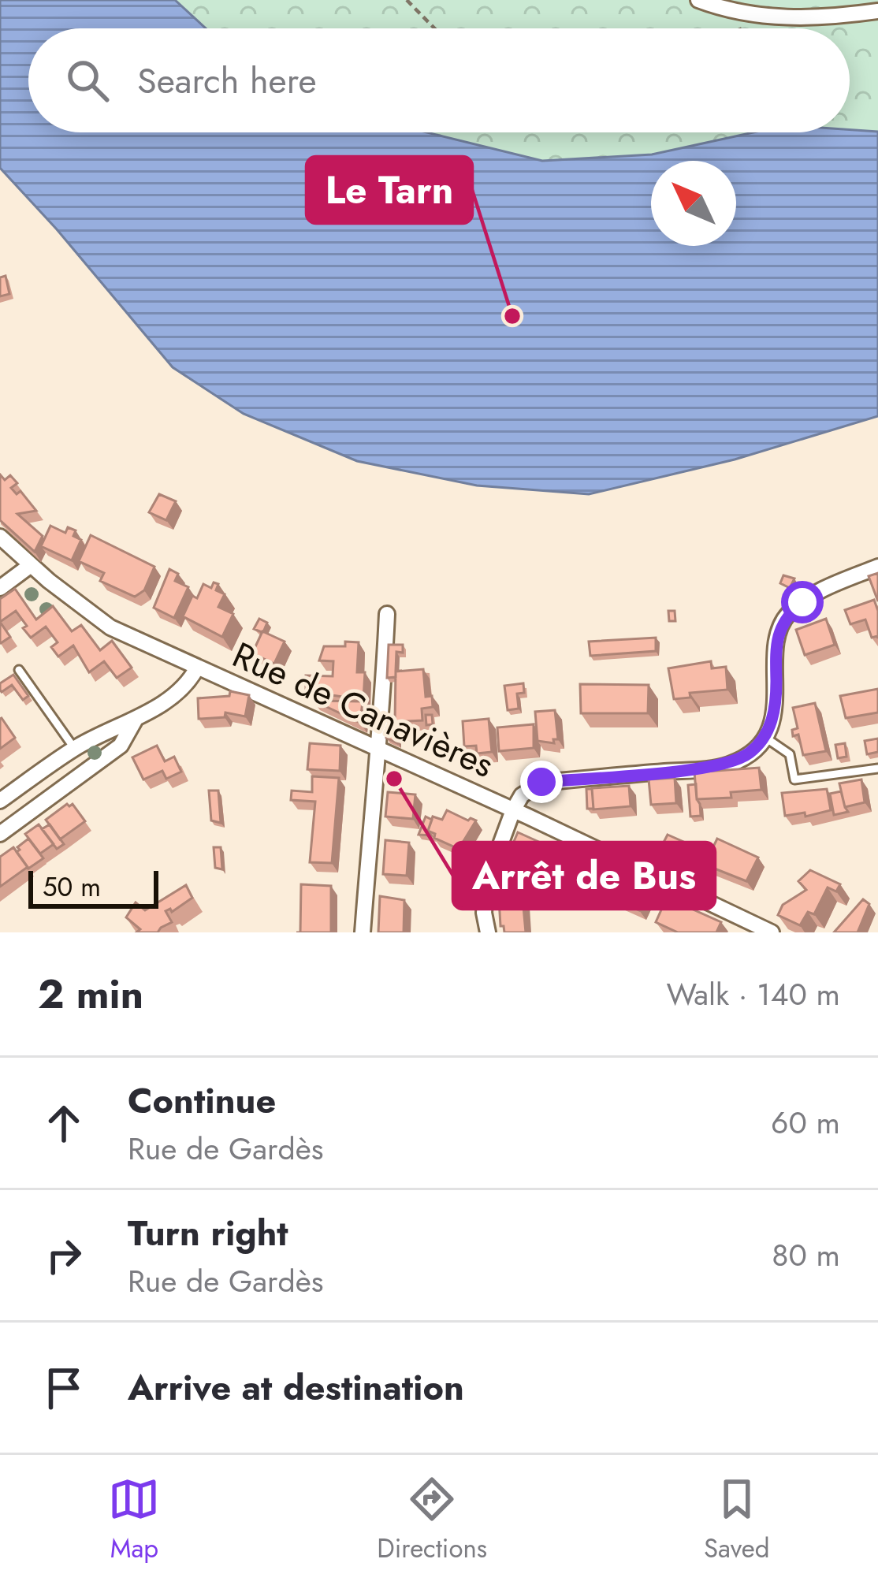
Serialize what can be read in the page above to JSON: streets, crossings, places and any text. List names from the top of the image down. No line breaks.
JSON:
{"streets":{"street":["Rue de Canavières"]},"places":["Le Tarn","Arrêt de Bus"],"scale_bar":"50 m","north":"top left","page":{"search":"Search here","scale":"50 m","heading":["2 min","Walk · 140 m"],"list":[["Continue","Rue de Gardès","60 m"],["Turn right","Rue de Gardès","80 m"],"Arrive at destination"],"nav":["Map","Directions","Saved"]}}
